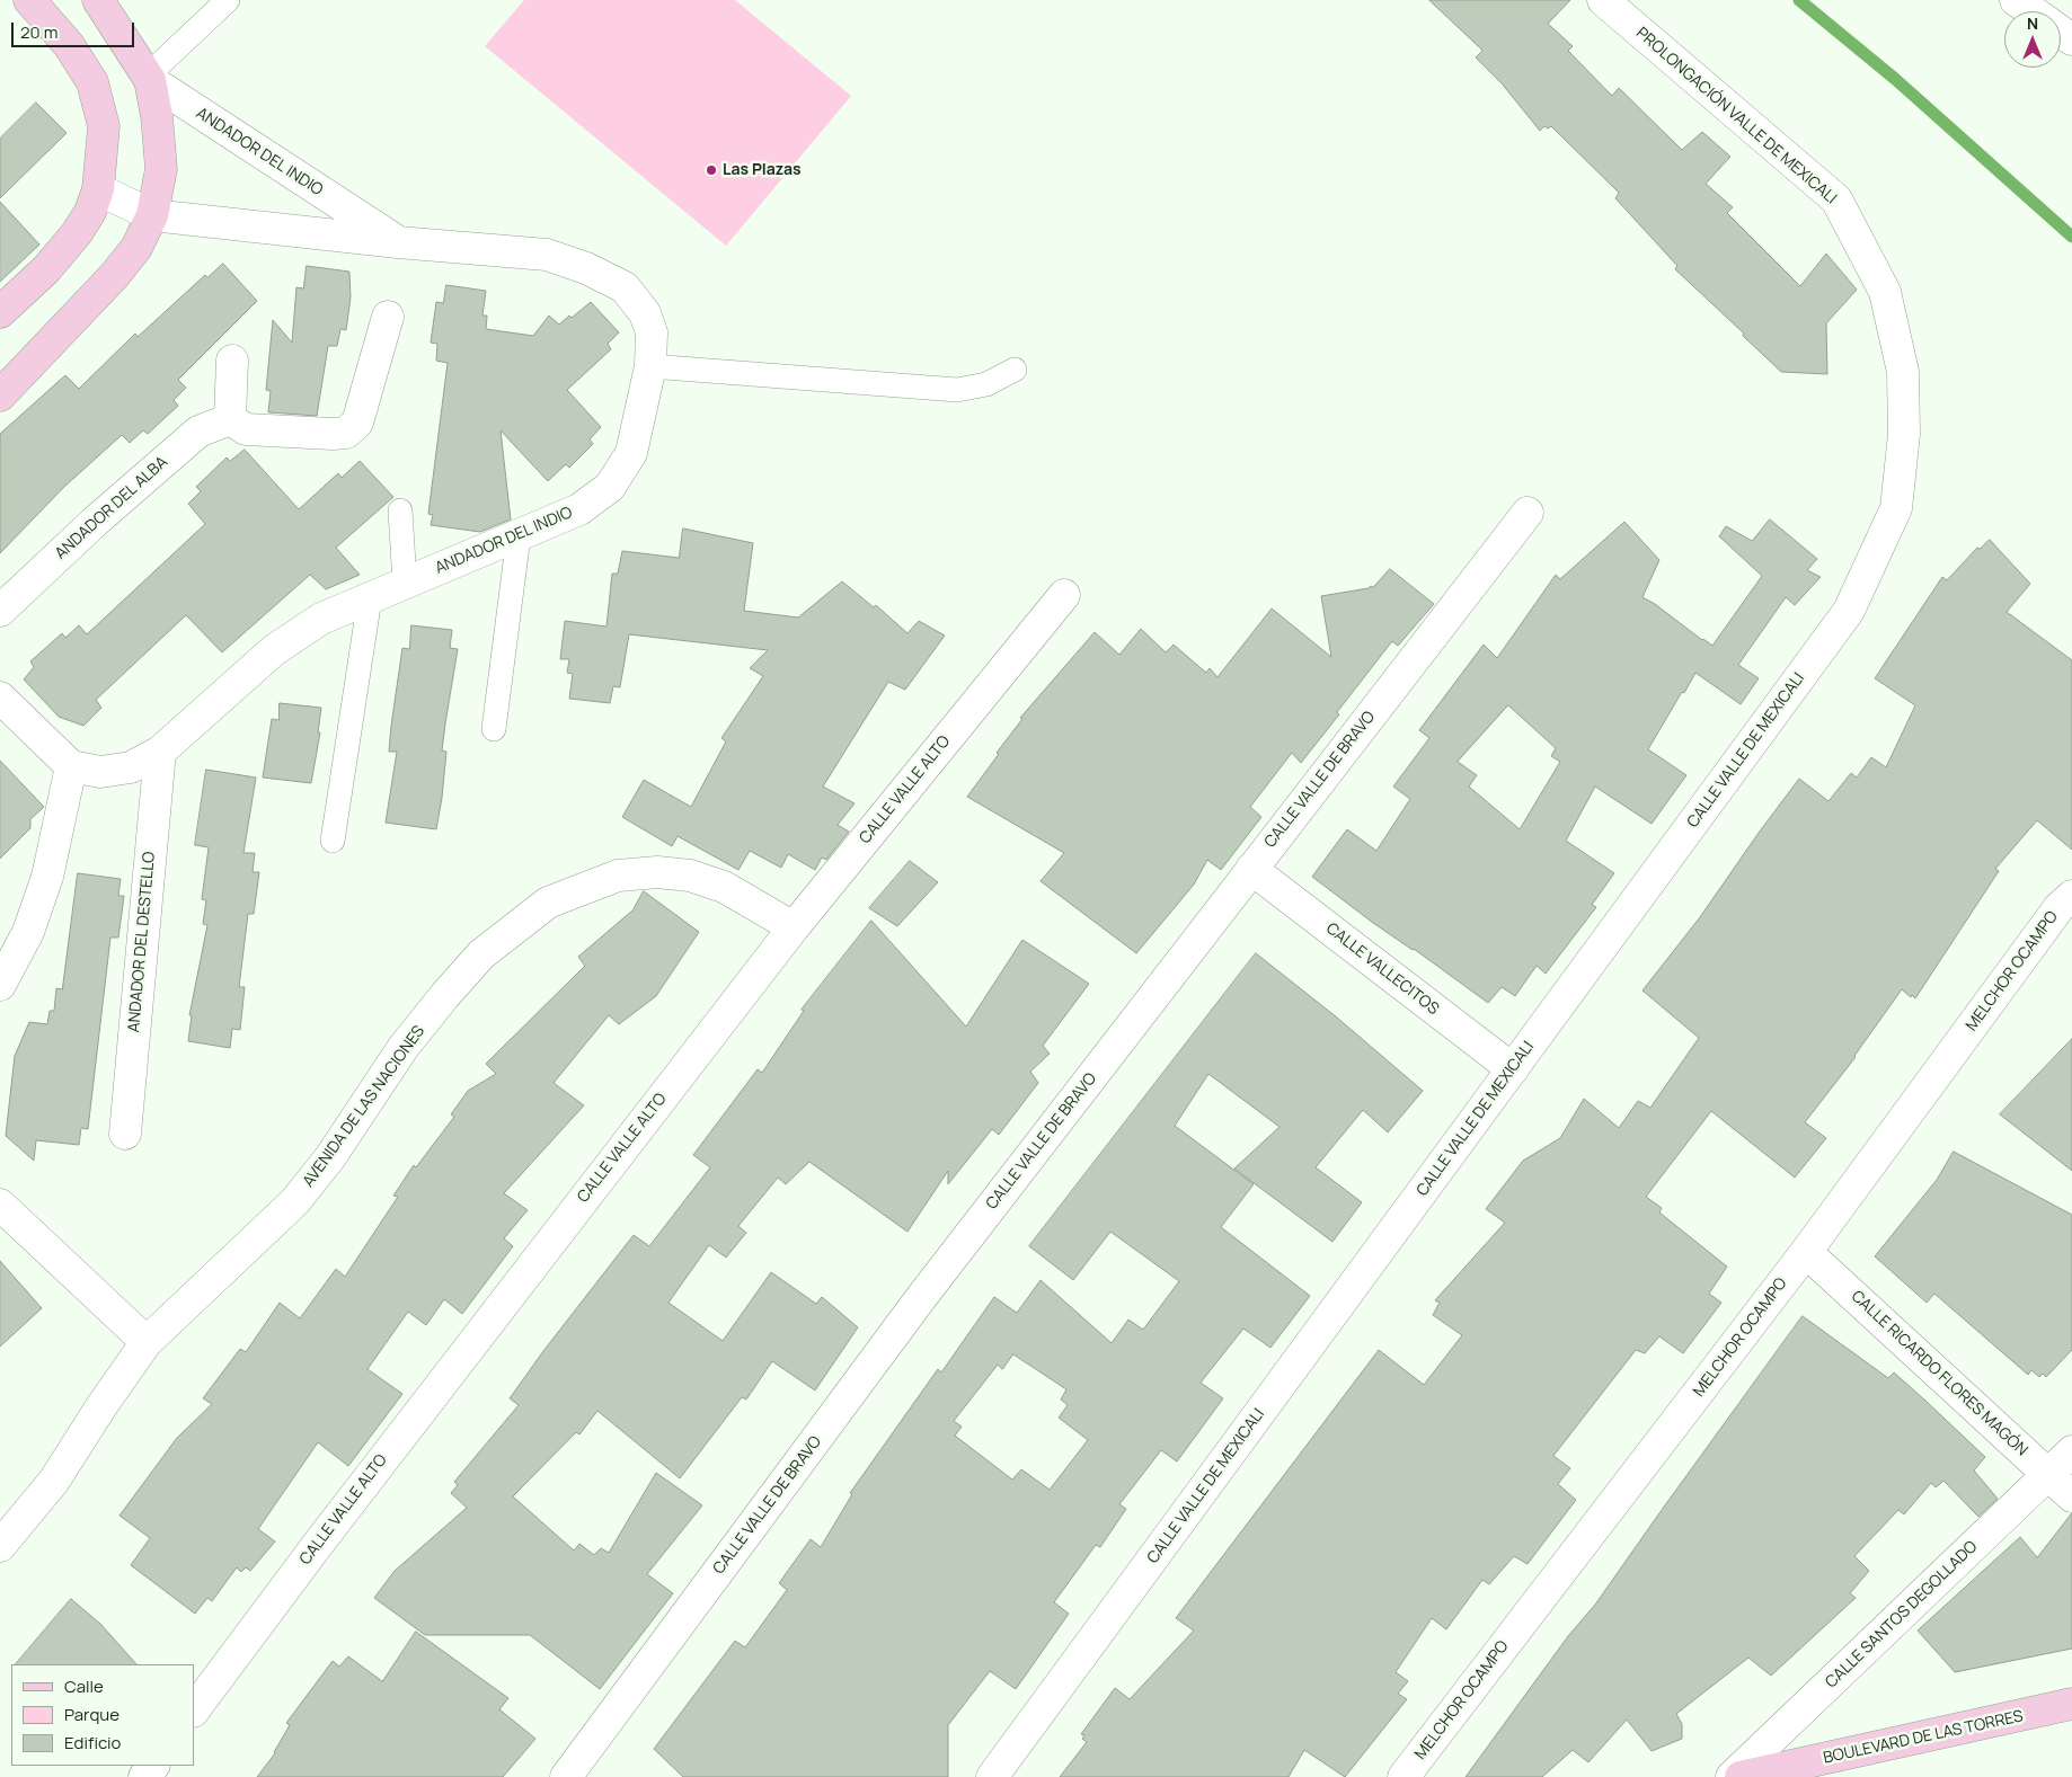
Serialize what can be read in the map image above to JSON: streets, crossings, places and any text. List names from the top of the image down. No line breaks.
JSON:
{"streets":{"street":["PROLONGACIÓN VALLE DE MEXICALI","ANDADOR DEL INDIO","ANDADOR DEL ALBA","CALLE VALLE DE MEXICALI","CALLE VALLE DE BRAVO","CALLE VALLE ALTO","ANDADOR DEL DESTELLO","CALLE VALLECITOS","MELCHOR OCAMPO","AVENIDA DE LAS NACIONES","CALLE RICARDO FLORES MAGÓN","CALLE SANTOS DEGOLLADO","BOULEVARD DE LAS TORRES"]},"crossings":[["PROLONGACIÓN VALLE DE MEXICALI","CALLE VALLE DE MEXICALI"],["ANDADOR DEL INDIO","ANDADOR DEL DESTELLO"],["CALLE VALLE DE MEXICALI","CALLE VALLECITOS"],["CALLE VALLE DE BRAVO","CALLE VALLECITOS"],["CALLE VALLE ALTO","AVENIDA DE LAS NACIONES"],["MELCHOR OCAMPO","CALLE RICARDO FLORES MAGÓN"],["CALLE RICARDO FLORES MAGÓN","CALLE SANTOS DEGOLLADO"]],"places":["Las Plazas"],"legend":["Calle","Parque","Edificio"],"scale_bar":"20 m","north":"top"}
